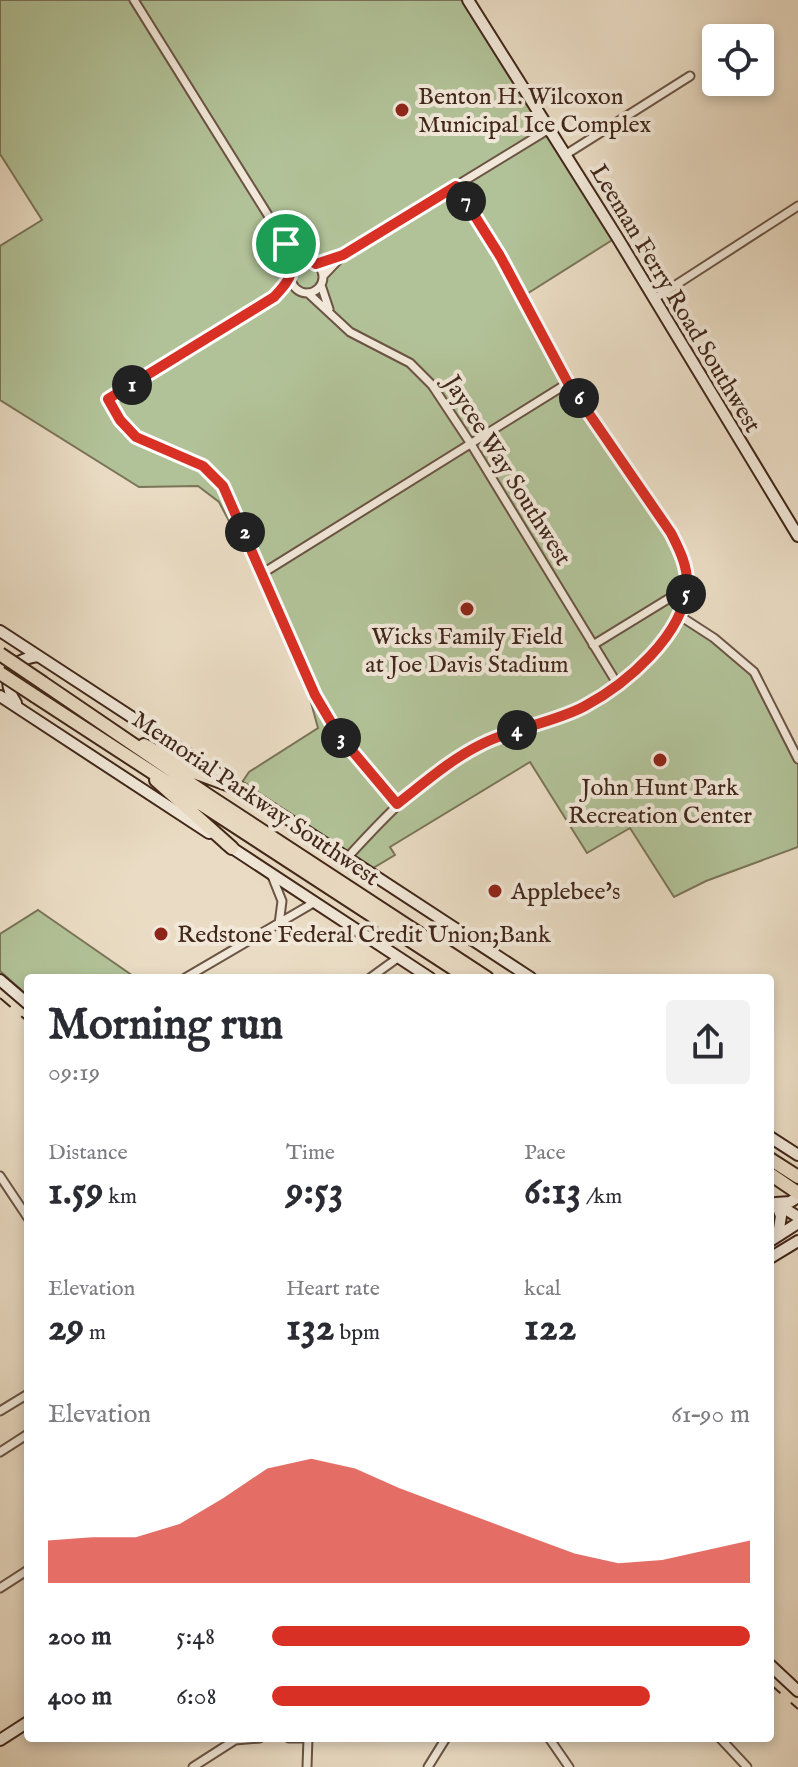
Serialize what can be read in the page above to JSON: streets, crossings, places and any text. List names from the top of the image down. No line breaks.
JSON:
{"streets":{"highway":["Memorial Parkway Southwest"],"main road":["Leeman Ferry Road Southwest"],"street":["Jaycee Way Southwest"]},"places":["Benton H. Wilcoxon Municipal Ice Complex","Wicks Family Field at Joe Davis Stadium","John Hunt Park Recreation Center","Applebee's","Redstone Federal Credit Union;Bank"],"page":{"pins":["7","1","6","2","5","4","3"],"heading":["Morning run","09:19"],"stats":[["Distance","1.59 km"],["Time","9:53"],["Pace","6:13 /km"],["Elevation","29 m"],["Heart rate","132 bpm"],["kcal","122"]],"chart":["Elevation","61–90 m"],"list":[{"name":"200 m","note":"5:48"},{"name":"400 m","note":"6:08"}]}}
